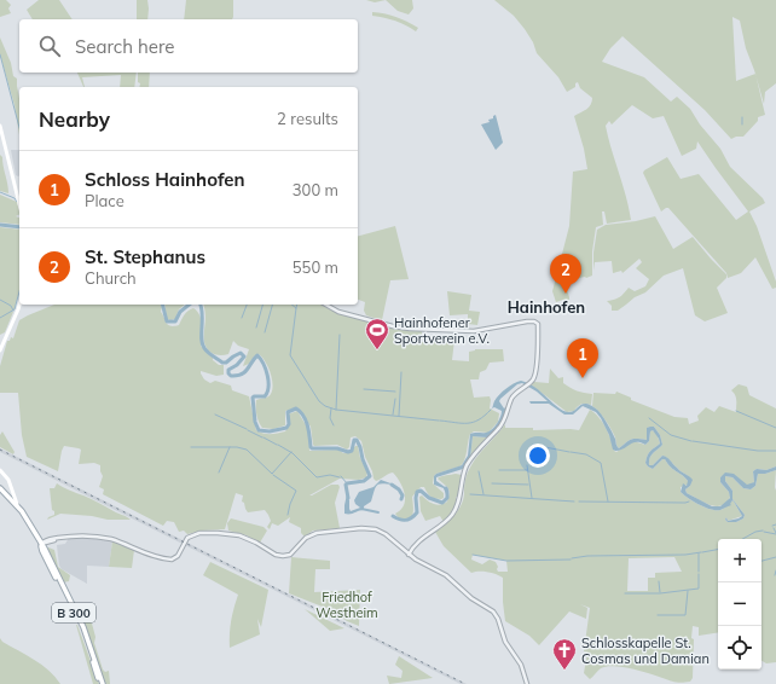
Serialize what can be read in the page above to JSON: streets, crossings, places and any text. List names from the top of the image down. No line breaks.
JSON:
{"streets":{"main road":["B 300"]},"districts":["Hainhofen"],"parks":["Friedhof Westheim"],"places":{"sports":["Hainhofener Sportverein e.V."],"church":["Schlosskapelle St. Cosmas und Damian"]},"page":{"search":"Search here","heading":["Nearby","2 results"],"list":[{"mark":"1","name":"Schloss Hainhofen","note":"Place","value":"300 m"},{"mark":"2","name":"St. Stephanus","note":"Church","value":"550 m"}],"pins":["2","1"],"map_buttons":["+","−"]}}
